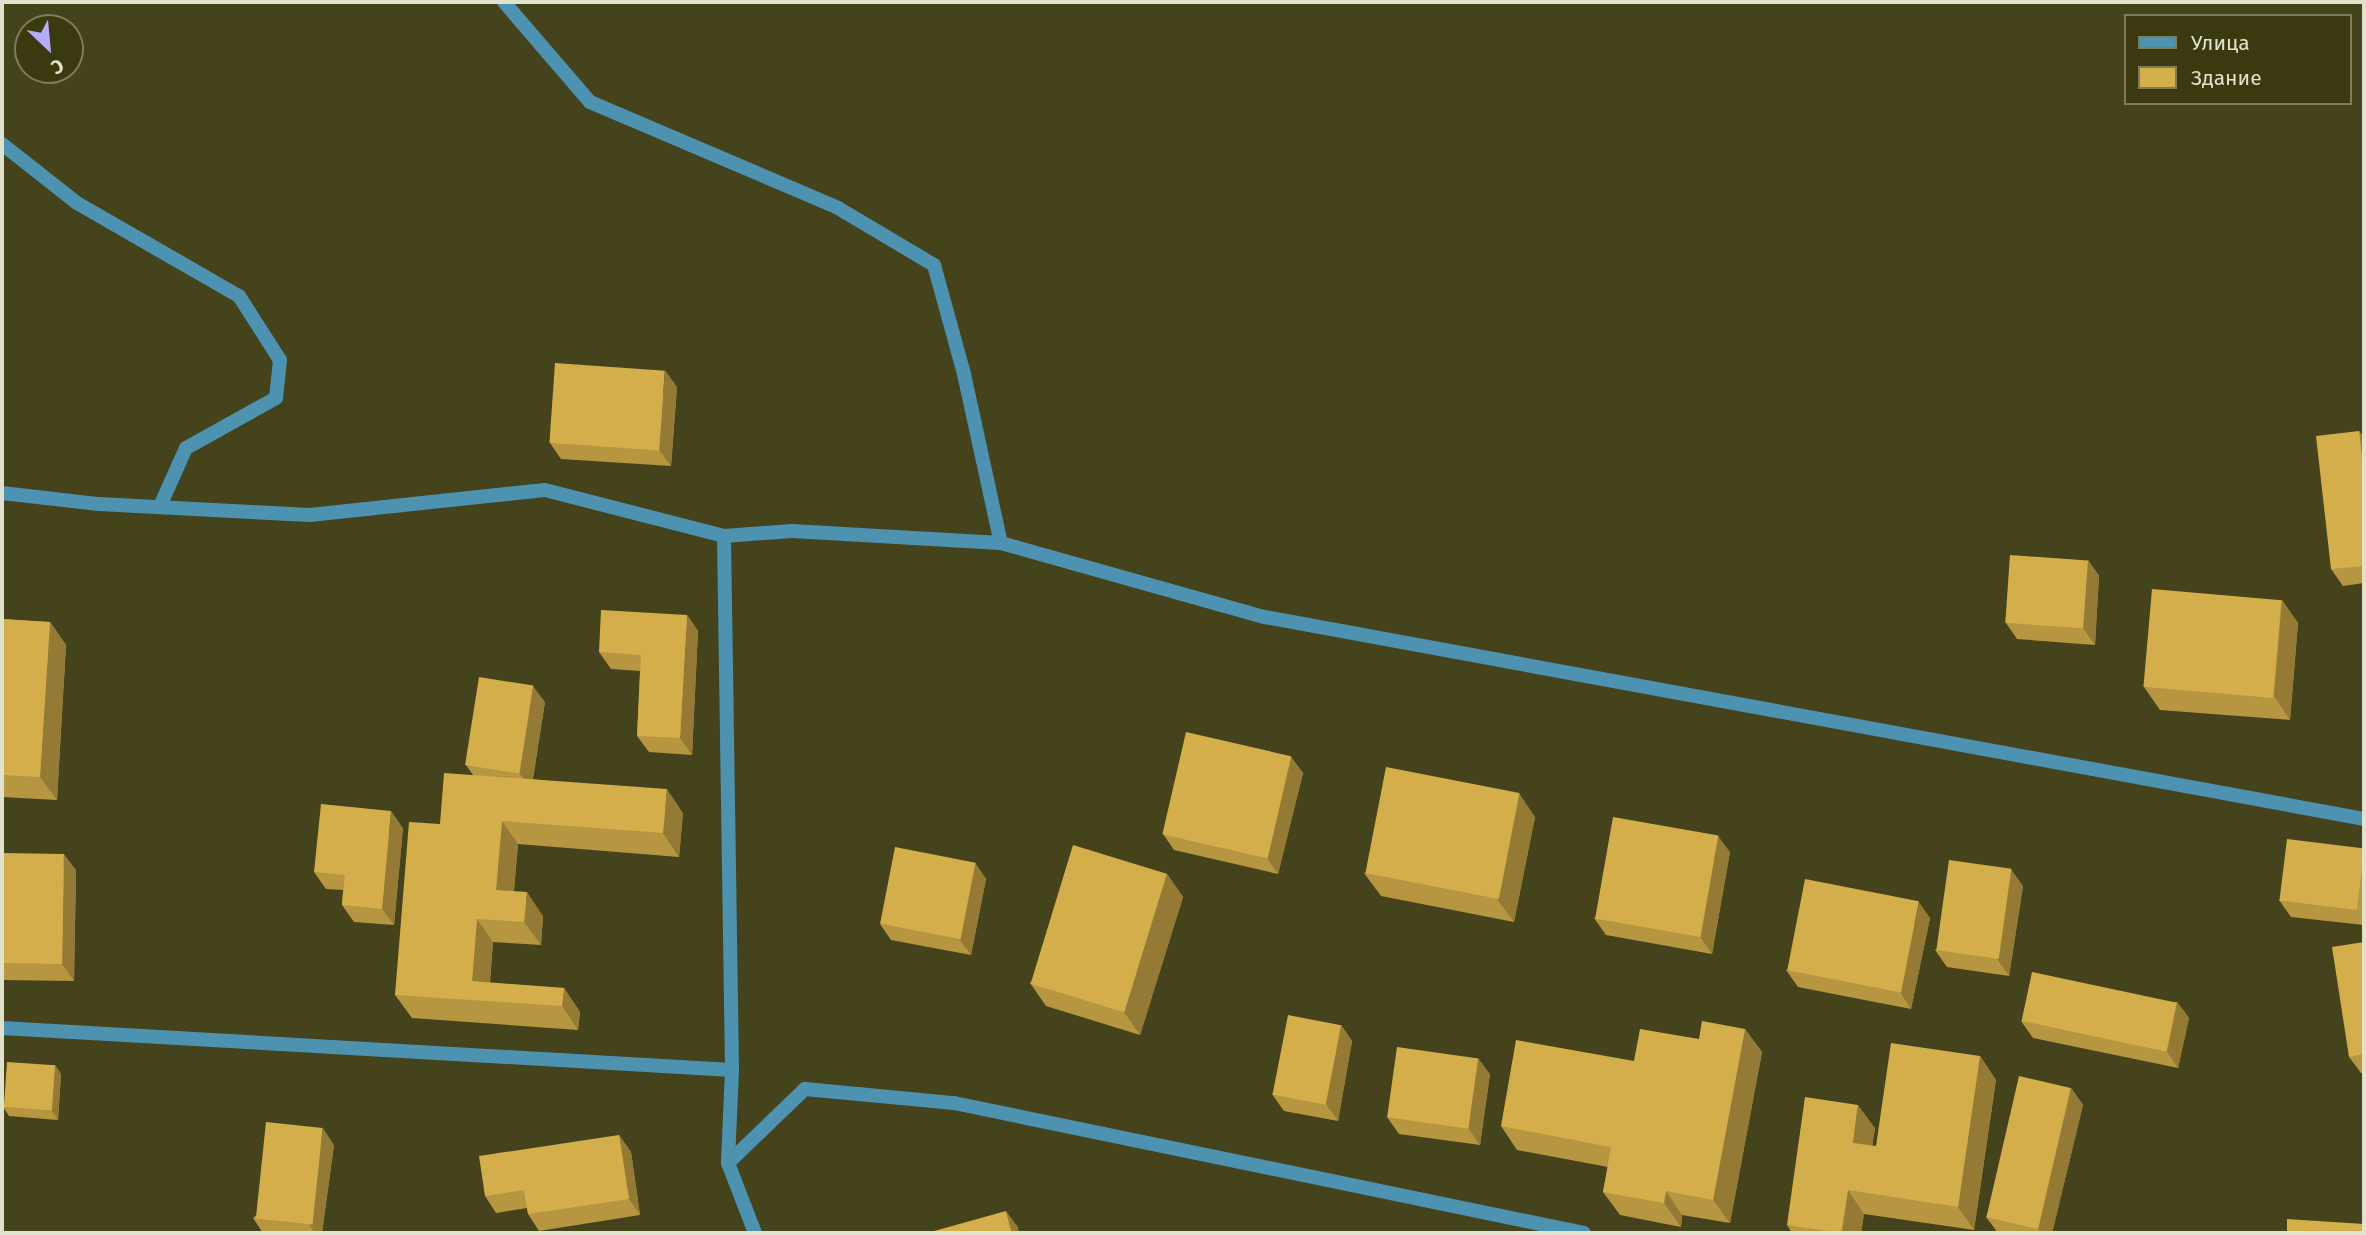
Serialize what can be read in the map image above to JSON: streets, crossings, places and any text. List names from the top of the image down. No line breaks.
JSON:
{"legend":["Улица","Здание"],"north":"bottom right"}
